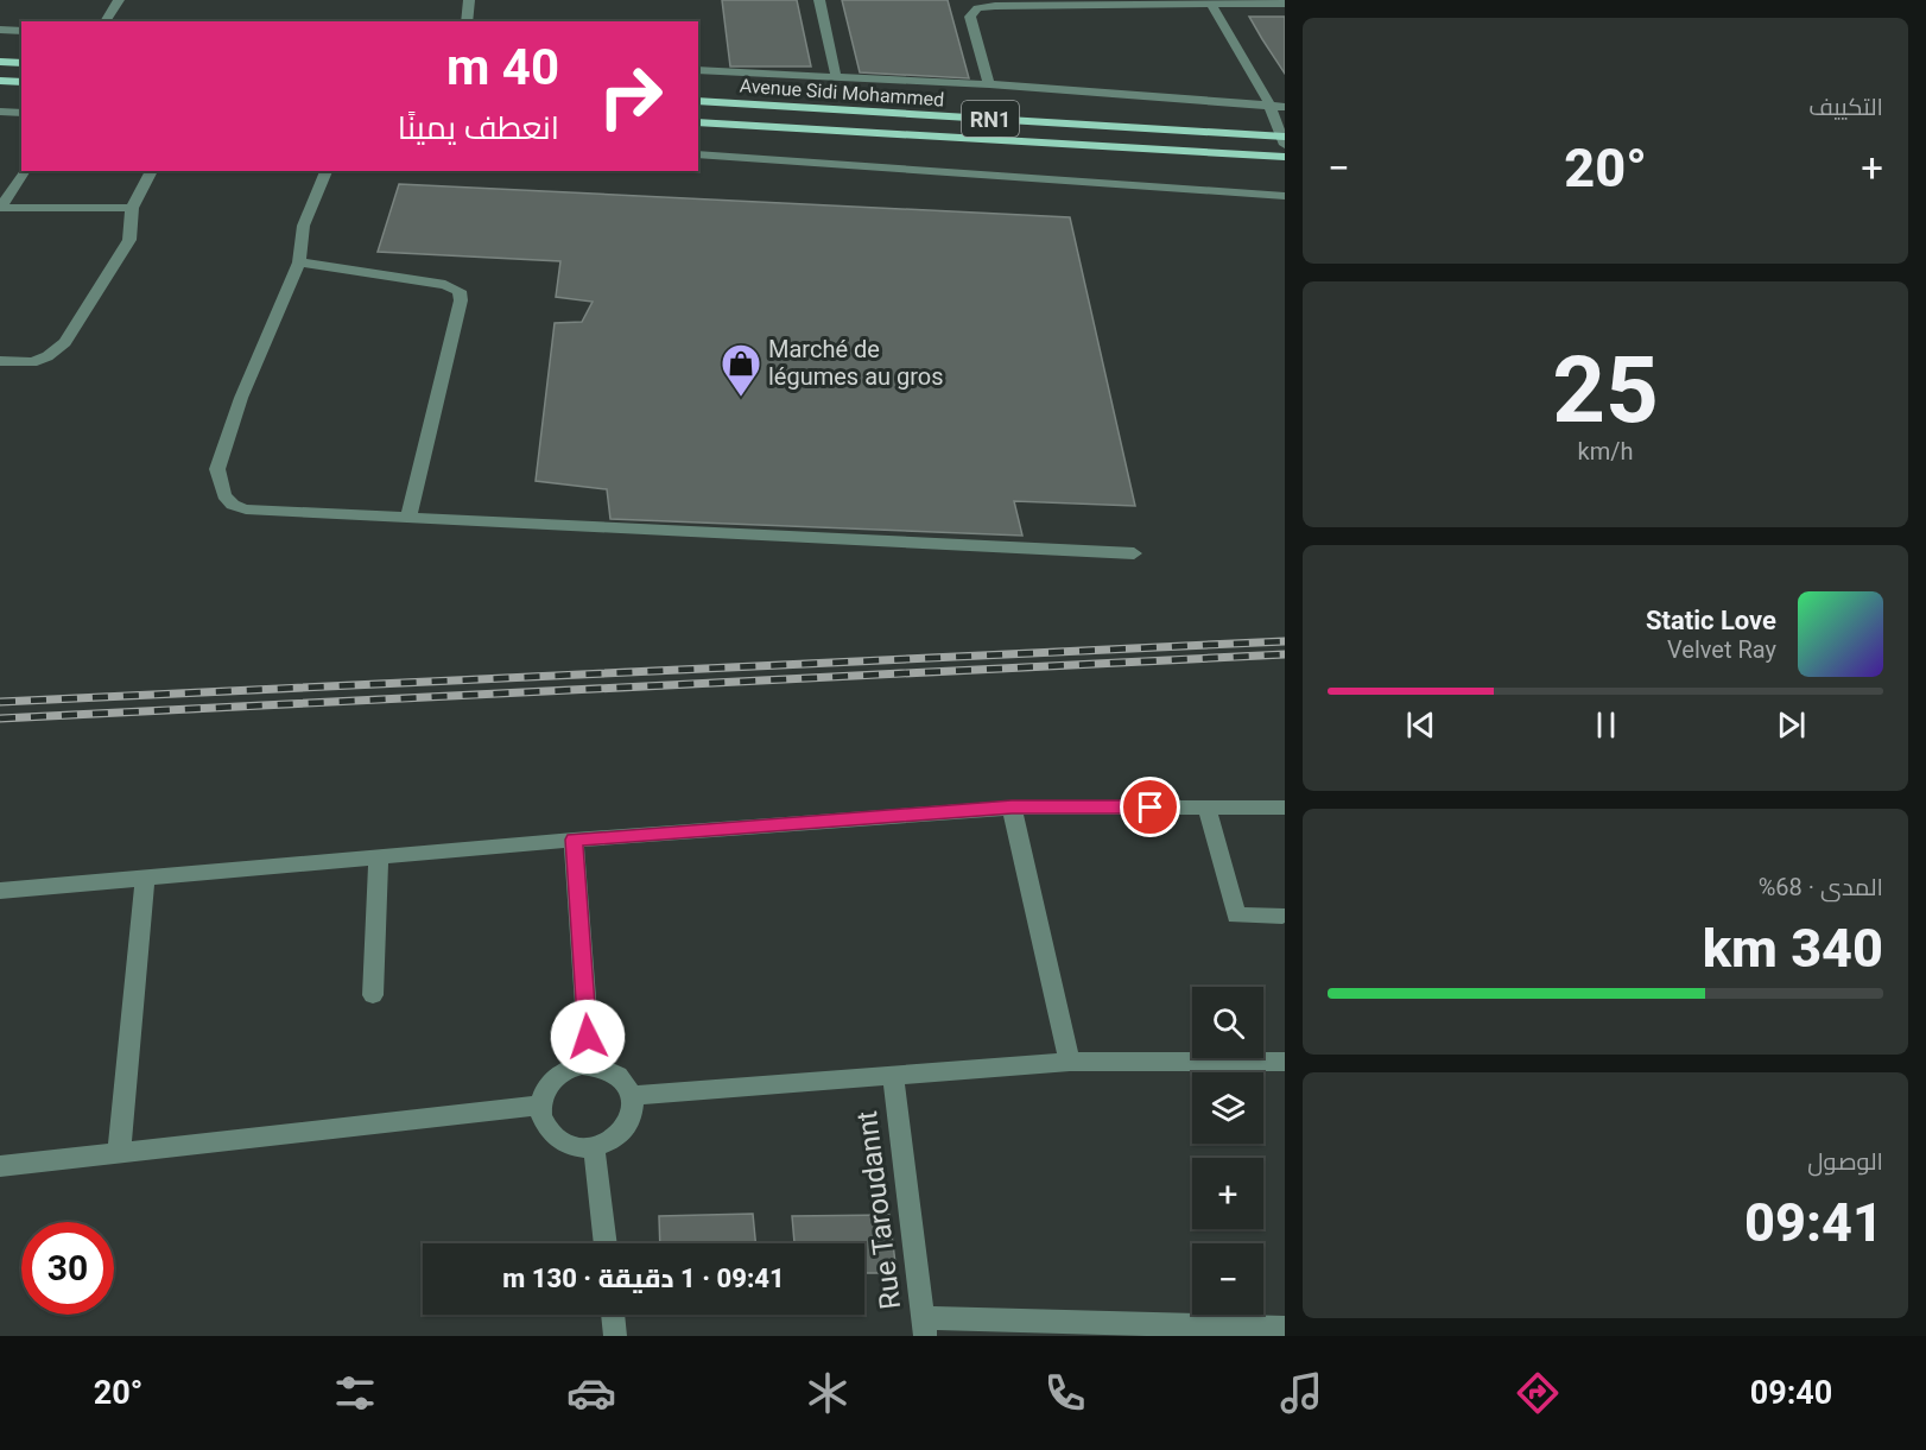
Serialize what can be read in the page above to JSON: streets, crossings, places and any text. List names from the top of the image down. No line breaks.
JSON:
{"streets":{"main road":["Avenue Sidi Mohammed","RN1"],"street":["Rue Taroudannt"]},"places":{"shop":["Marché de légumes au gros"]},"page":{"tile":["التكييف",["25","km/h"],["المدى · 68%","340 km"],["الوصول","09:41"]],"turn":["40 m","انعطف يمينًا"],"heat":["−","20°","+"],"song":["Static Love","Velvet Ray"],"map_buttons":["+","−"],"limit":"30","trip":"09:41 · 1 دقيقة · 130 m","tabs":["09:40","20°"]}}
